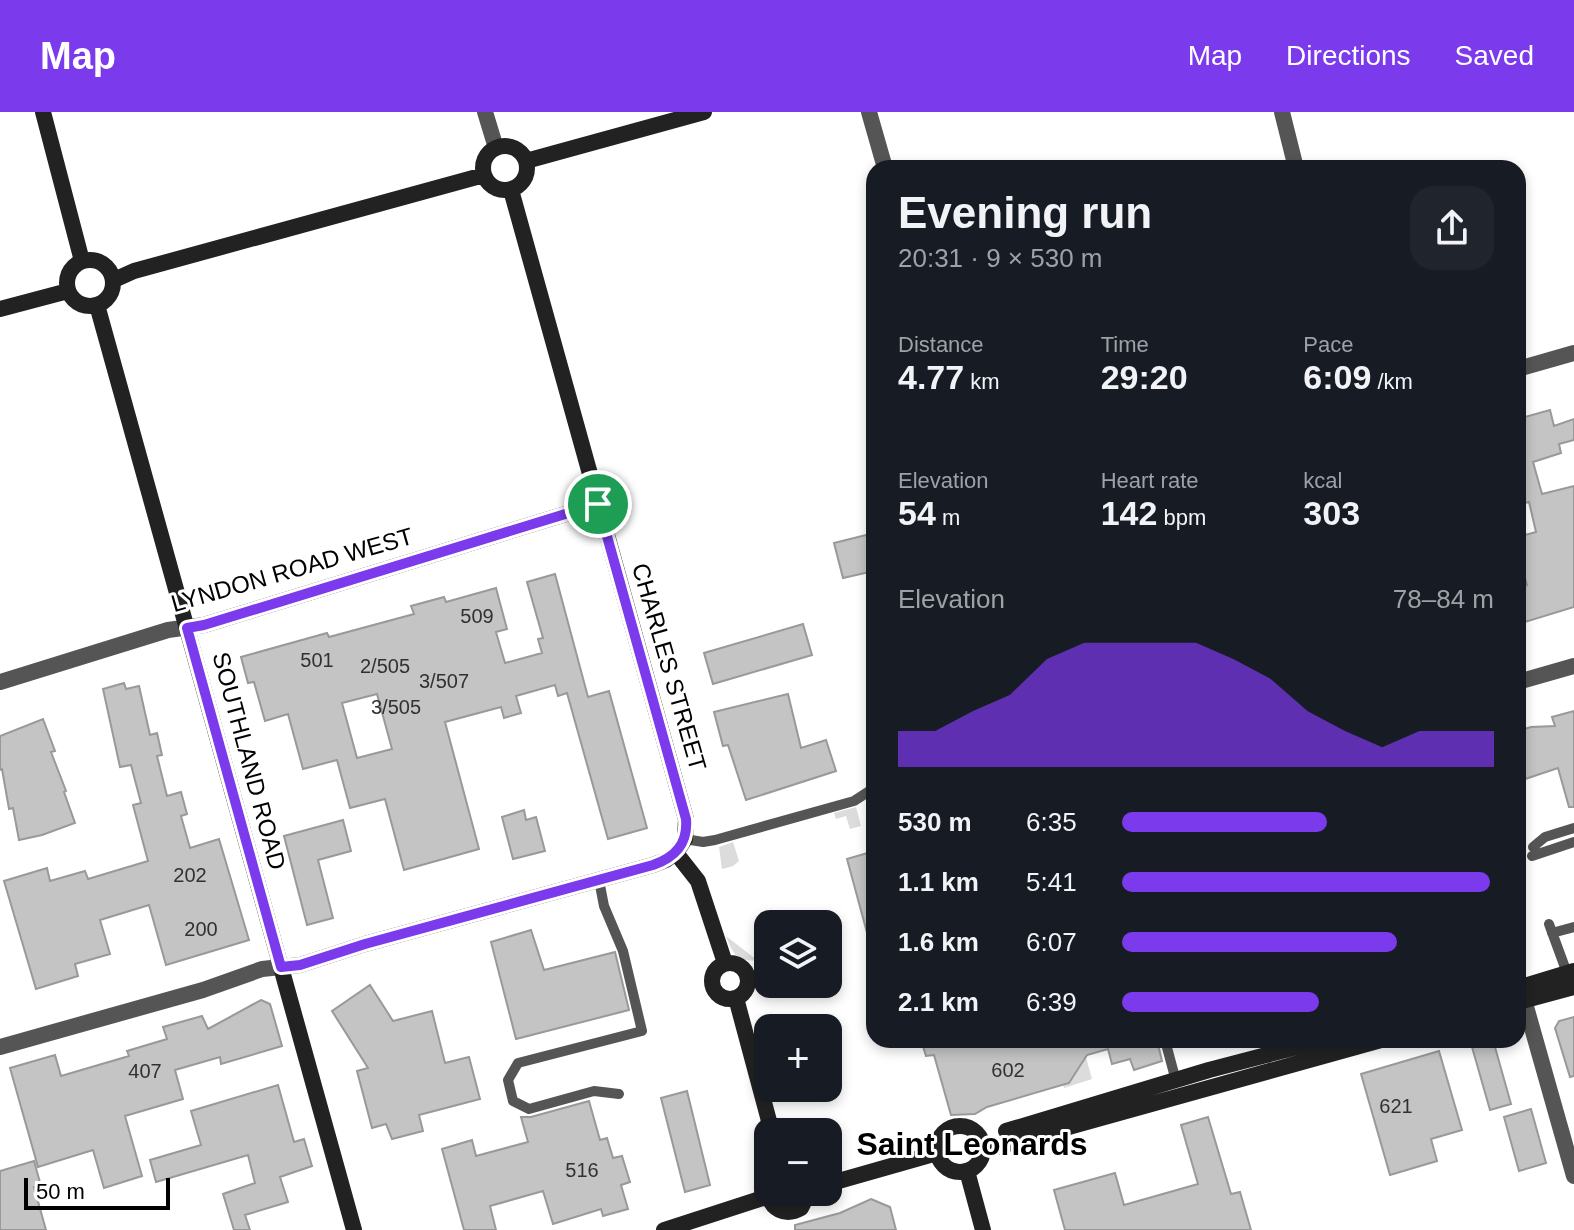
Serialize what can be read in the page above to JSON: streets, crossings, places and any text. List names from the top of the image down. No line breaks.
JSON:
{"streets":{"street":["LYNDON ROAD WEST","CHARLES STREET","SOUTHLAND ROAD"]},"crossings":[["LYNDON ROAD WEST","CHARLES STREET"],["LYNDON ROAD WEST","SOUTHLAND ROAD"]],"districts":["Saint Leonards"],"house_numbers":["509","501","2/505","3/507","3/505","202","200","602","407","621","516"],"scale_bar":"50 m","page":{"header":"Map","nav":["Map","Directions","Saved"],"heading":["Evening run","20:31 · 9 × 530 m"],"stats":[["Distance","4.77 km"],["Time","29:20"],["Pace","6:09 /km"],["Elevation","54 m"],["Heart rate","142 bpm"],["kcal","303"]],"chart":["Elevation","78–84 m"],"list":[{"name":"530 m","note":"6:35"},{"name":"1.1 km","note":"5:41"},{"name":"1.6 km","note":"6:07"},{"name":"2.1 km","note":"6:39"}],"map_buttons":["+","−"],"scale":"50 m"}}
